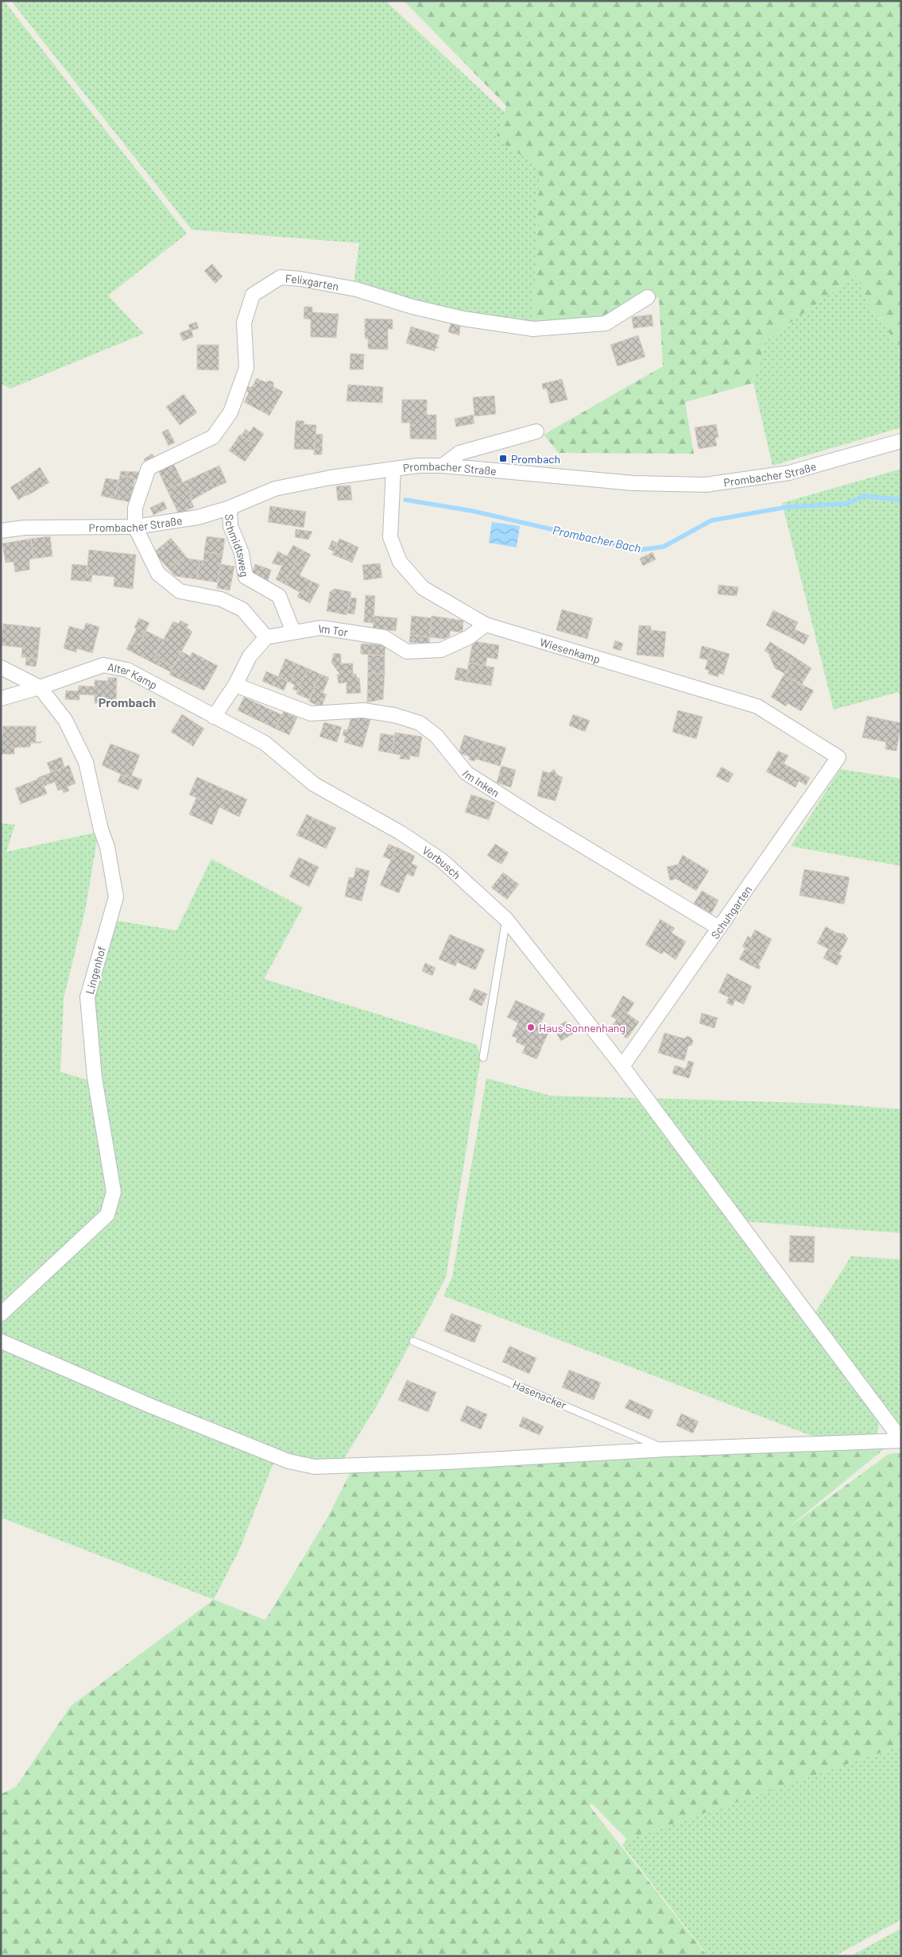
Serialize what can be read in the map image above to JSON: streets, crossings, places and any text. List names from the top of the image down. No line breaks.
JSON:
{"streets":{"street":["Felixgarten","Prombacher Straße","Schmidtsweg","Im Tor","Wiesenkamp","Alter Kamp","Im Inken","Vorbusch","Schuhgarten","Lingenhof"],"lane":["Hasenacker"]},"crossings":[["Felixgarten","Prombacher Straße"],["Prombacher Straße","Schmidtsweg"],["Prombacher Straße","Wiesenkamp"],["Schmidtsweg","Im Tor"],["Im Tor","Wiesenkamp"],["Wiesenkamp","Schuhgarten"],["Alter Kamp","Vorbusch"],["Alter Kamp","Lingenhof"],["Im Inken","Schuhgarten"],["Vorbusch","Schuhgarten"]],"districts":["Prombach"],"water":["Prombacher Bach"],"places":{"transit":["Prombach"],"other":["Haus Sonnenhang"]}}
